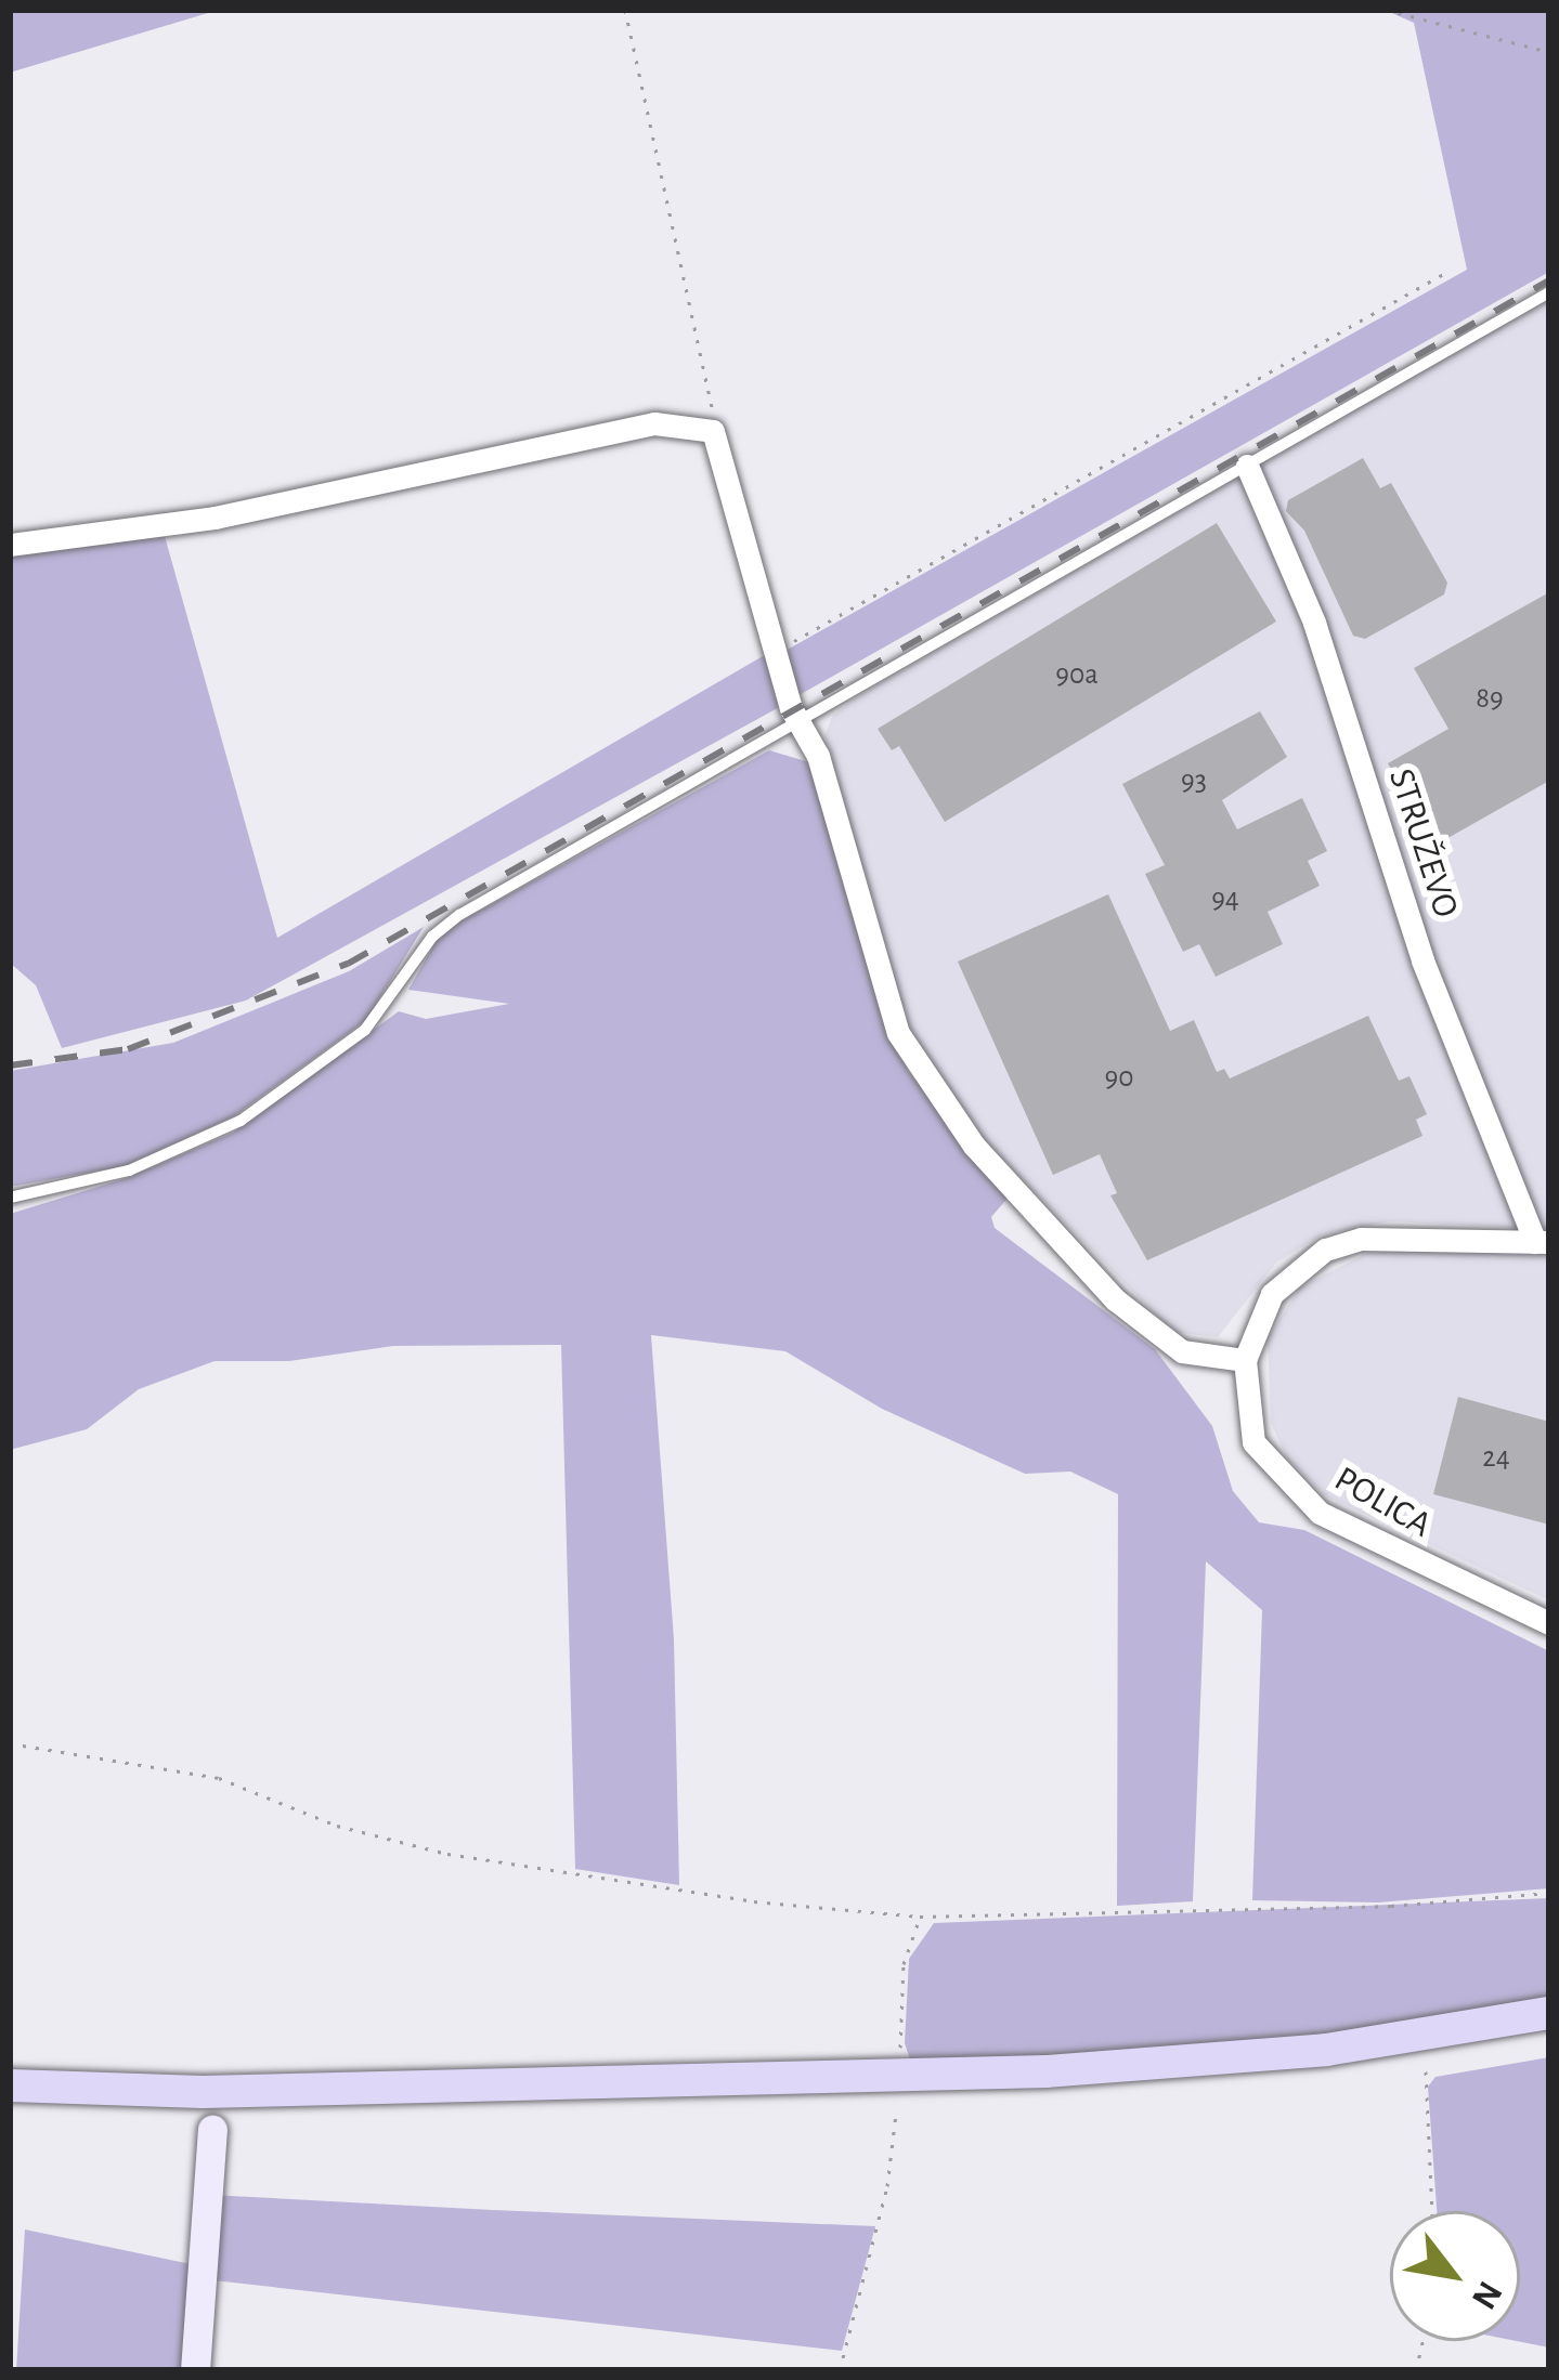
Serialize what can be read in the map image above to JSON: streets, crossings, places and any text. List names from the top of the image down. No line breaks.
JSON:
{"streets":{"street":["STRUŽEVO","POLICA"]},"crossings":[["STRUŽEVO","POLICA"]],"house_numbers":["90a","89","93","94","90","24"],"north":"bottom right"}
